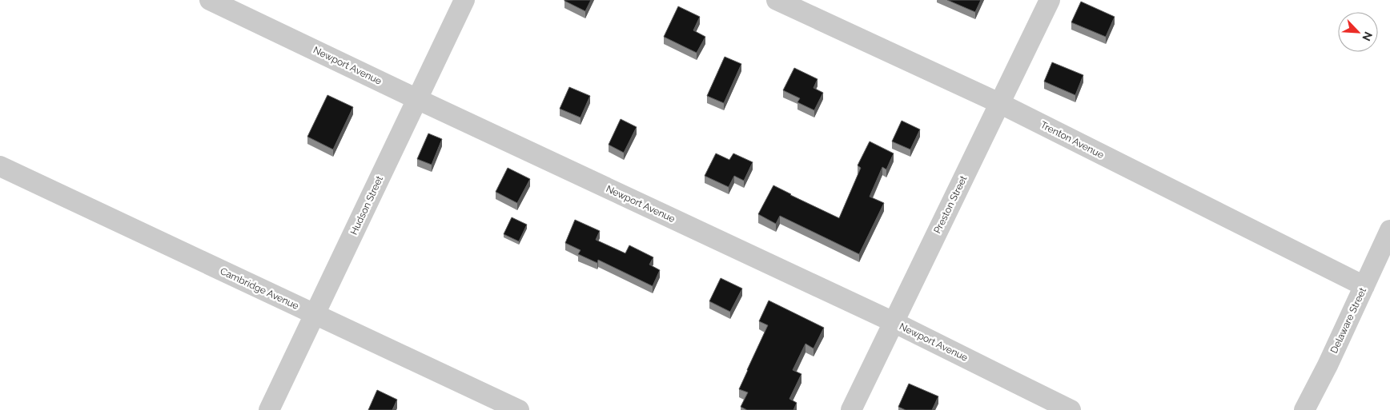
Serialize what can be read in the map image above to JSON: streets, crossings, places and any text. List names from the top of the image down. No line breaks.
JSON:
{"streets":{"street":["Newport Avenue","Trenton Avenue","Preston Street","Hudson Street","Cambridge Avenue","Delaware Street"]},"crossings":[["Newport Avenue","Preston Street"],["Newport Avenue","Hudson Street"],["Trenton Avenue","Preston Street"],["Trenton Avenue","Delaware Street"],["Hudson Street","Cambridge Avenue"]],"north":"bottom right"}
